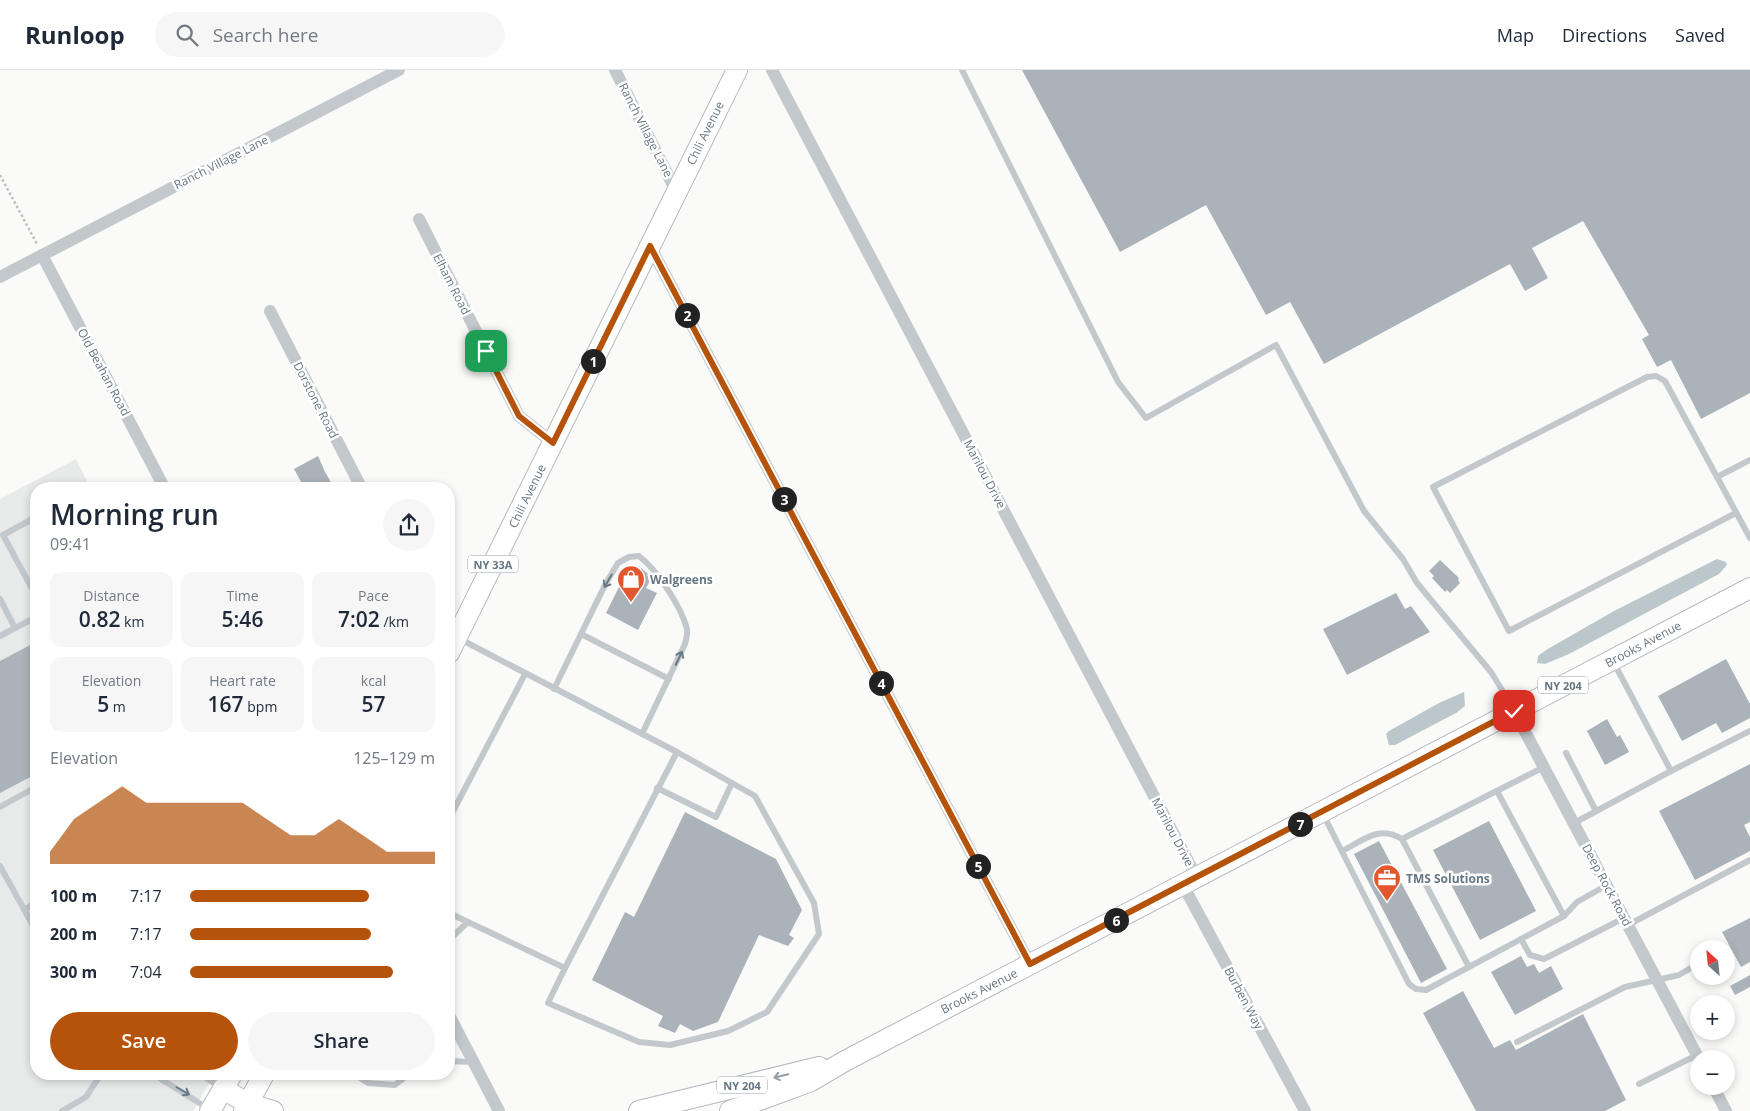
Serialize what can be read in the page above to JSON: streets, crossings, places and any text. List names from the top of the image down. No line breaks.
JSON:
{"streets":{"main road":["Chili Avenue","NY 33A","Brooks Avenue","NY 204"],"street":["Ranch Village Lane","Elham Road","Old Beahan Road","Dorstone Road","Marilou Drive","Deep Rock Road","Burben Way"]},"crossings":[["Ranch Village Lane","Chili Avenue"],["Ranch Village Lane","Old Beahan Road"],["Chili Avenue","Elham Road"],["Marilou Drive","Brooks Avenue"],["Marilou Drive","Burben Way"],["Brooks Avenue","Deep Rock Road"],["Brooks Avenue","Burben Way"]],"places":{"shop":["Walgreens"],"office":["TMS Solutions"]},"north":"top left","page":{"header":"Runloop","search":"Search here","nav":["Map","Directions","Saved"],"pins":["2","1","3","4","7","5","6"],"heading":["Morning run","09:41"],"stats":[["Distance","0.82 km"],["Time","5:46"],["Pace","7:02 /km"],["Elevation","5 m"],["Heart rate","167 bpm"],["kcal","57"]],"chart":["Elevation","125–129 m"],"list":[{"name":"100 m","note":"7:17"},{"name":"200 m","note":"7:17"},{"name":"300 m","note":"7:04"}],"map_buttons":["+","−"],"buttons":["Save","Share"]}}
